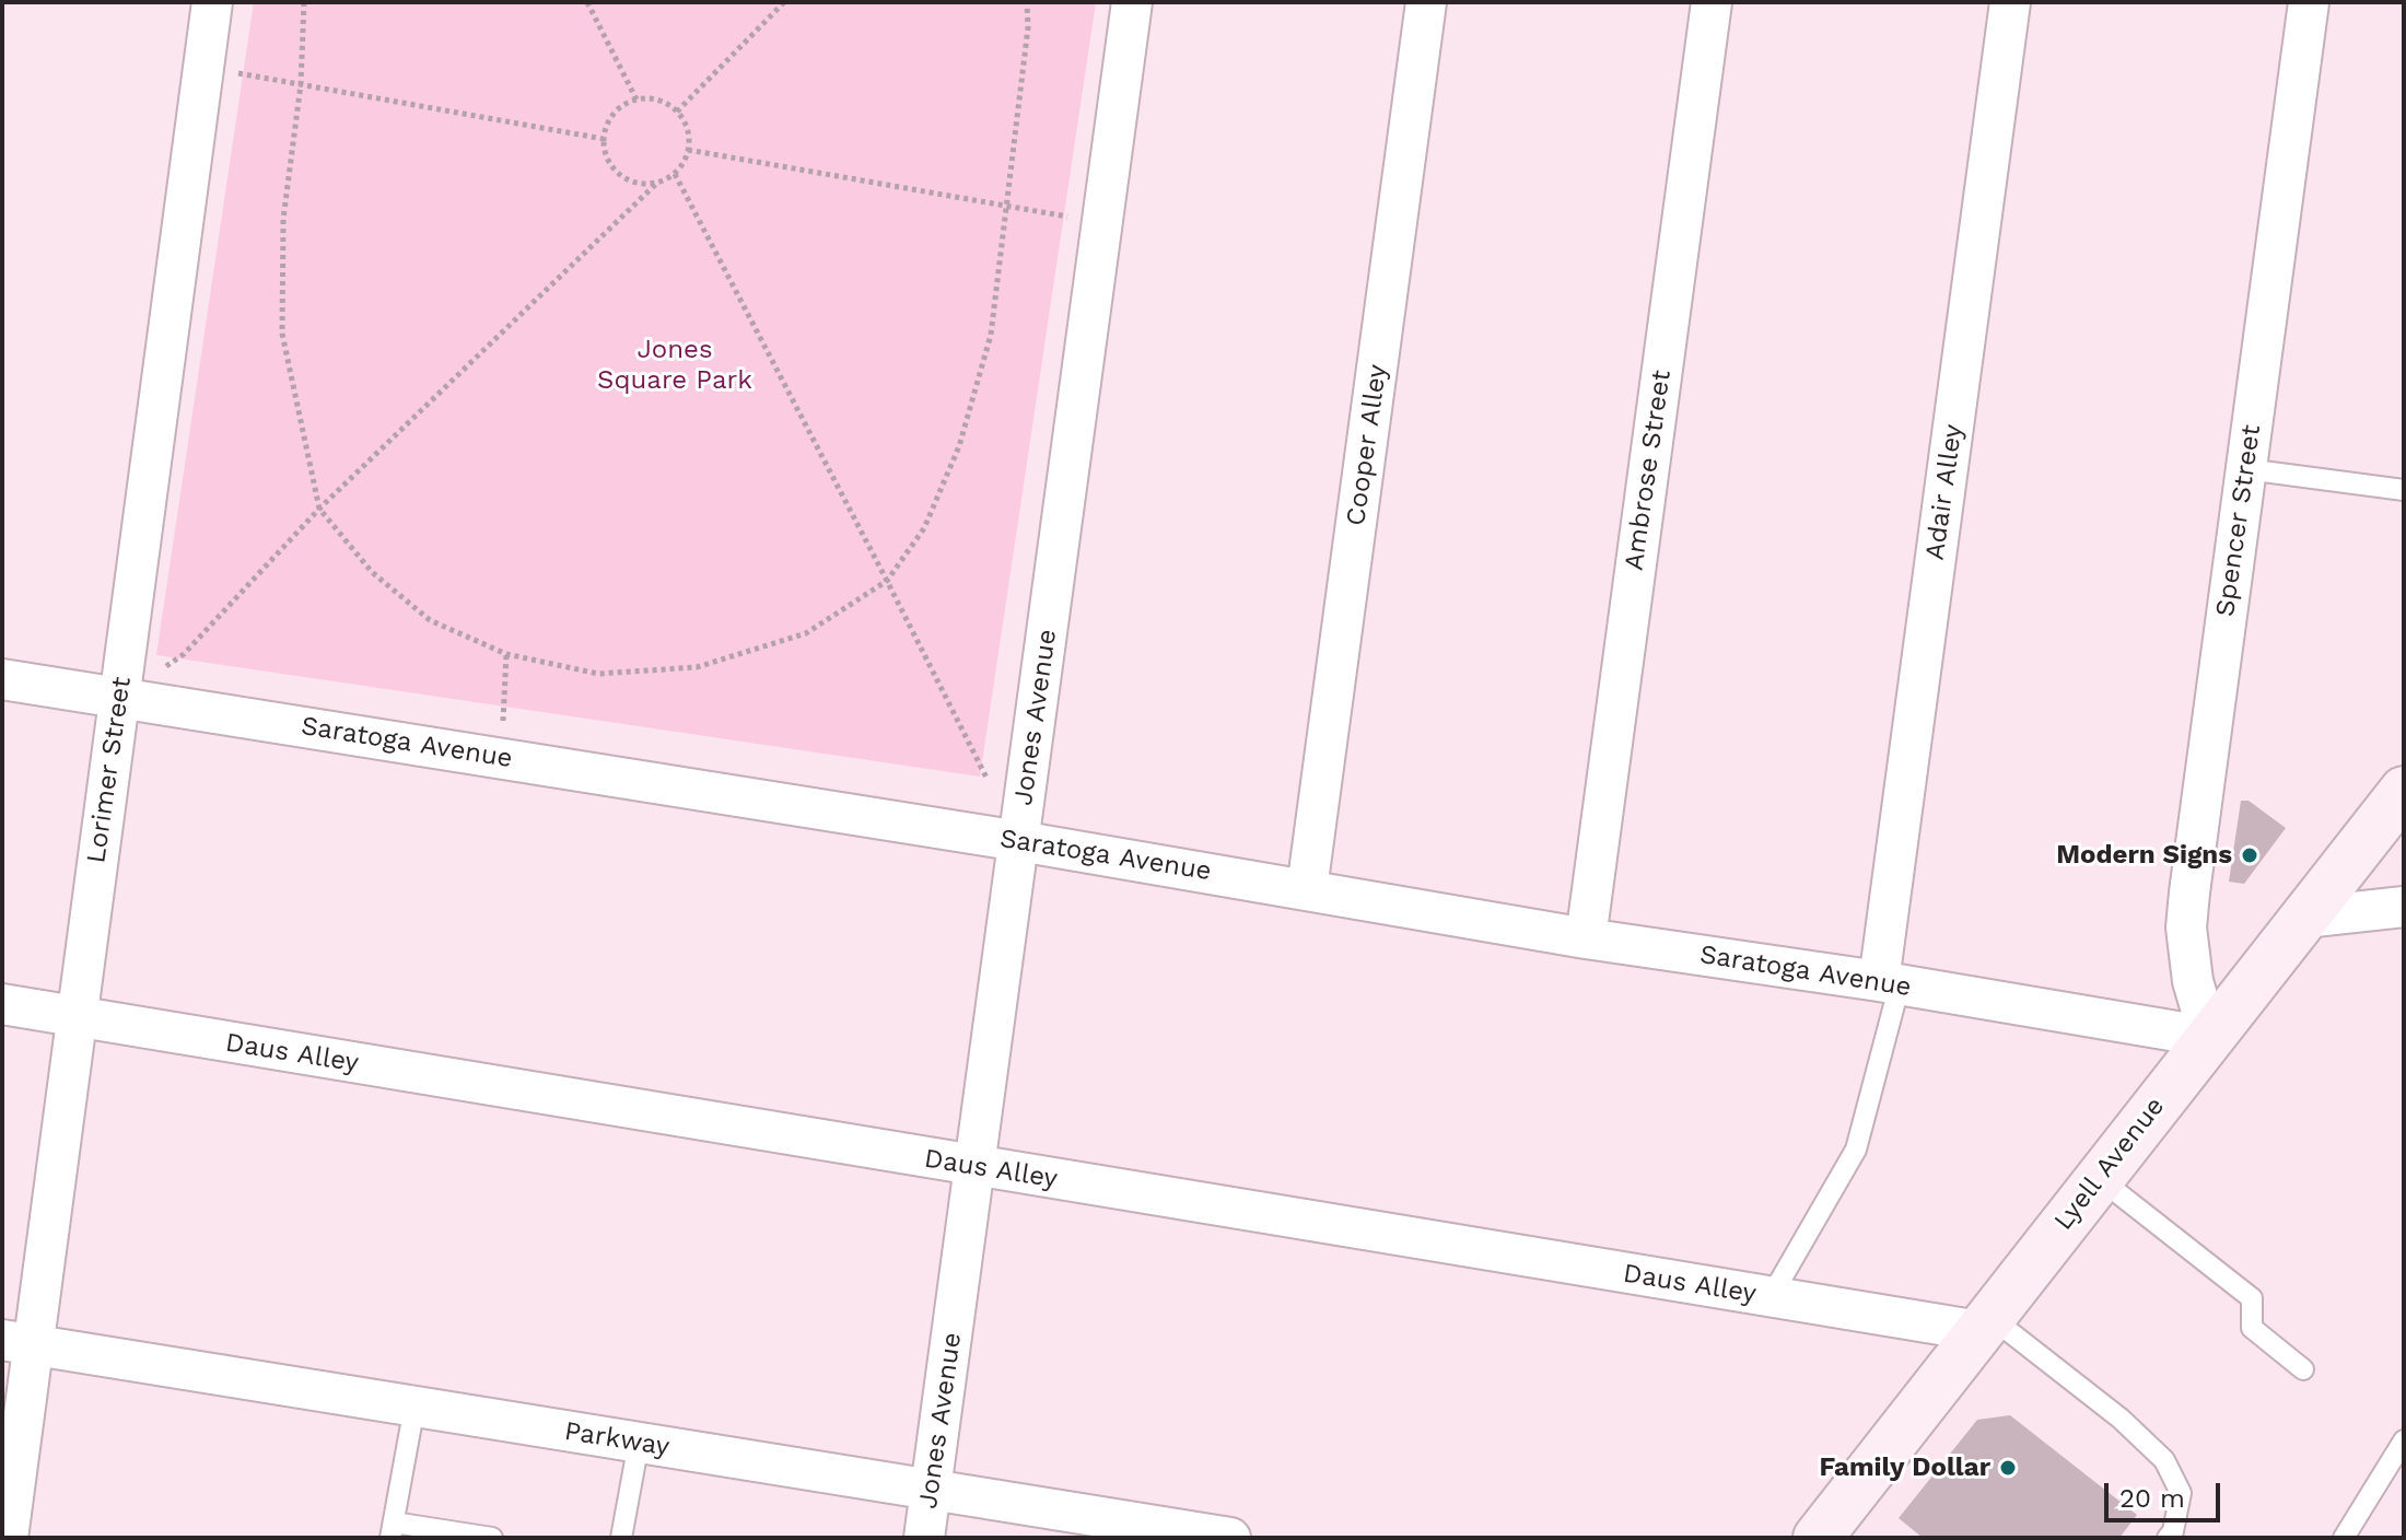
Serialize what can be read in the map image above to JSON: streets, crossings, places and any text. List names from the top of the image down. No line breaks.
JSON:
{"streets":{"main road":["Lyell Avenue"],"street":["Cooper Alley","Ambrose Street","Adair Alley","Spencer Street","Jones Avenue","Saratoga Avenue","Lorimer Street","Daus Alley","Parkway"]},"crossings":[["Cooper Alley","Saratoga Avenue"],["Ambrose Street","Saratoga Avenue"],["Adair Alley","Saratoga Avenue"],["Spencer Street","Saratoga Avenue"],["Spencer Street","Lyell Avenue"],["Jones Avenue","Saratoga Avenue"],["Jones Avenue","Daus Alley"],["Jones Avenue","Parkway"],["Saratoga Avenue","Lorimer Street"],["Saratoga Avenue","Lyell Avenue"],["Lorimer Street","Daus Alley"],["Lorimer Street","Parkway"],["Daus Alley","Lyell Avenue"]],"parks":["Jones Square Park"],"places":["Modern Signs","Family Dollar"],"scale_bar":"20 m"}
